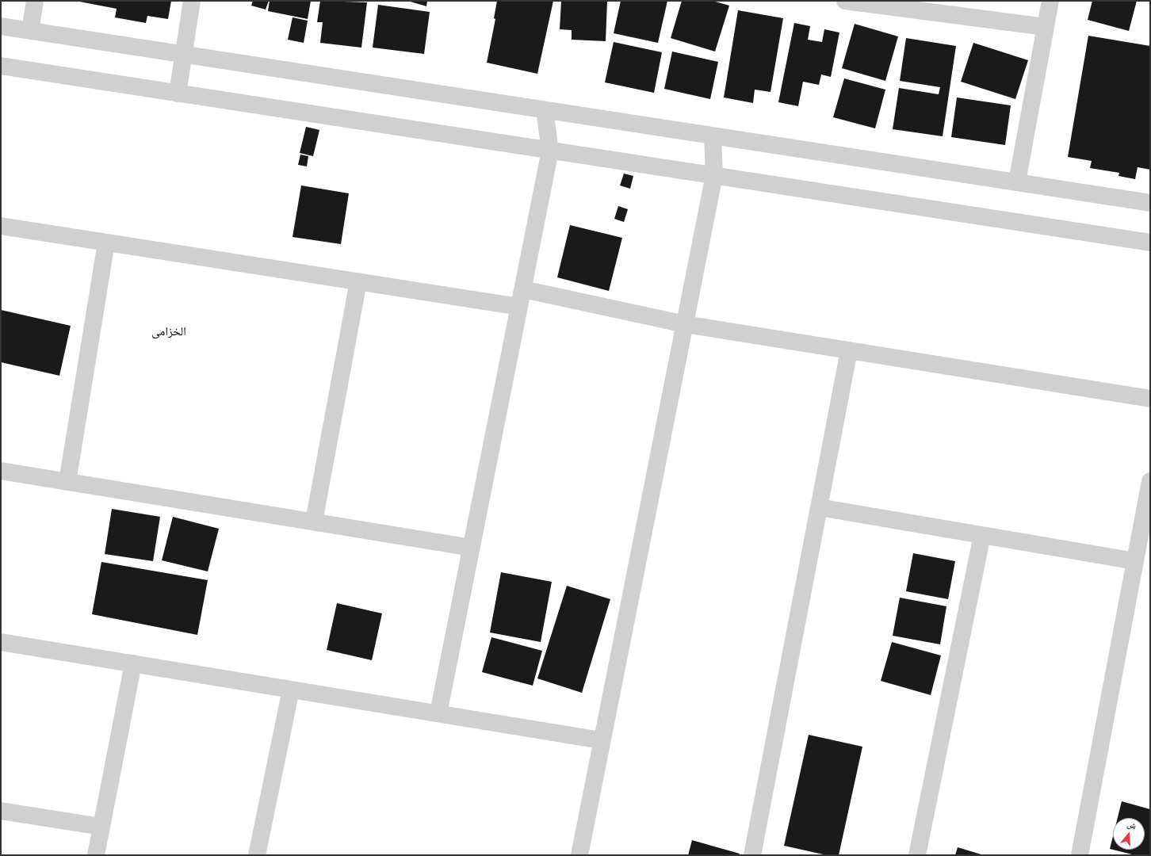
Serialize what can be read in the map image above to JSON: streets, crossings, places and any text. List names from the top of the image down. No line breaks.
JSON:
{"districts":["الخزامى"],"north":"top"}
